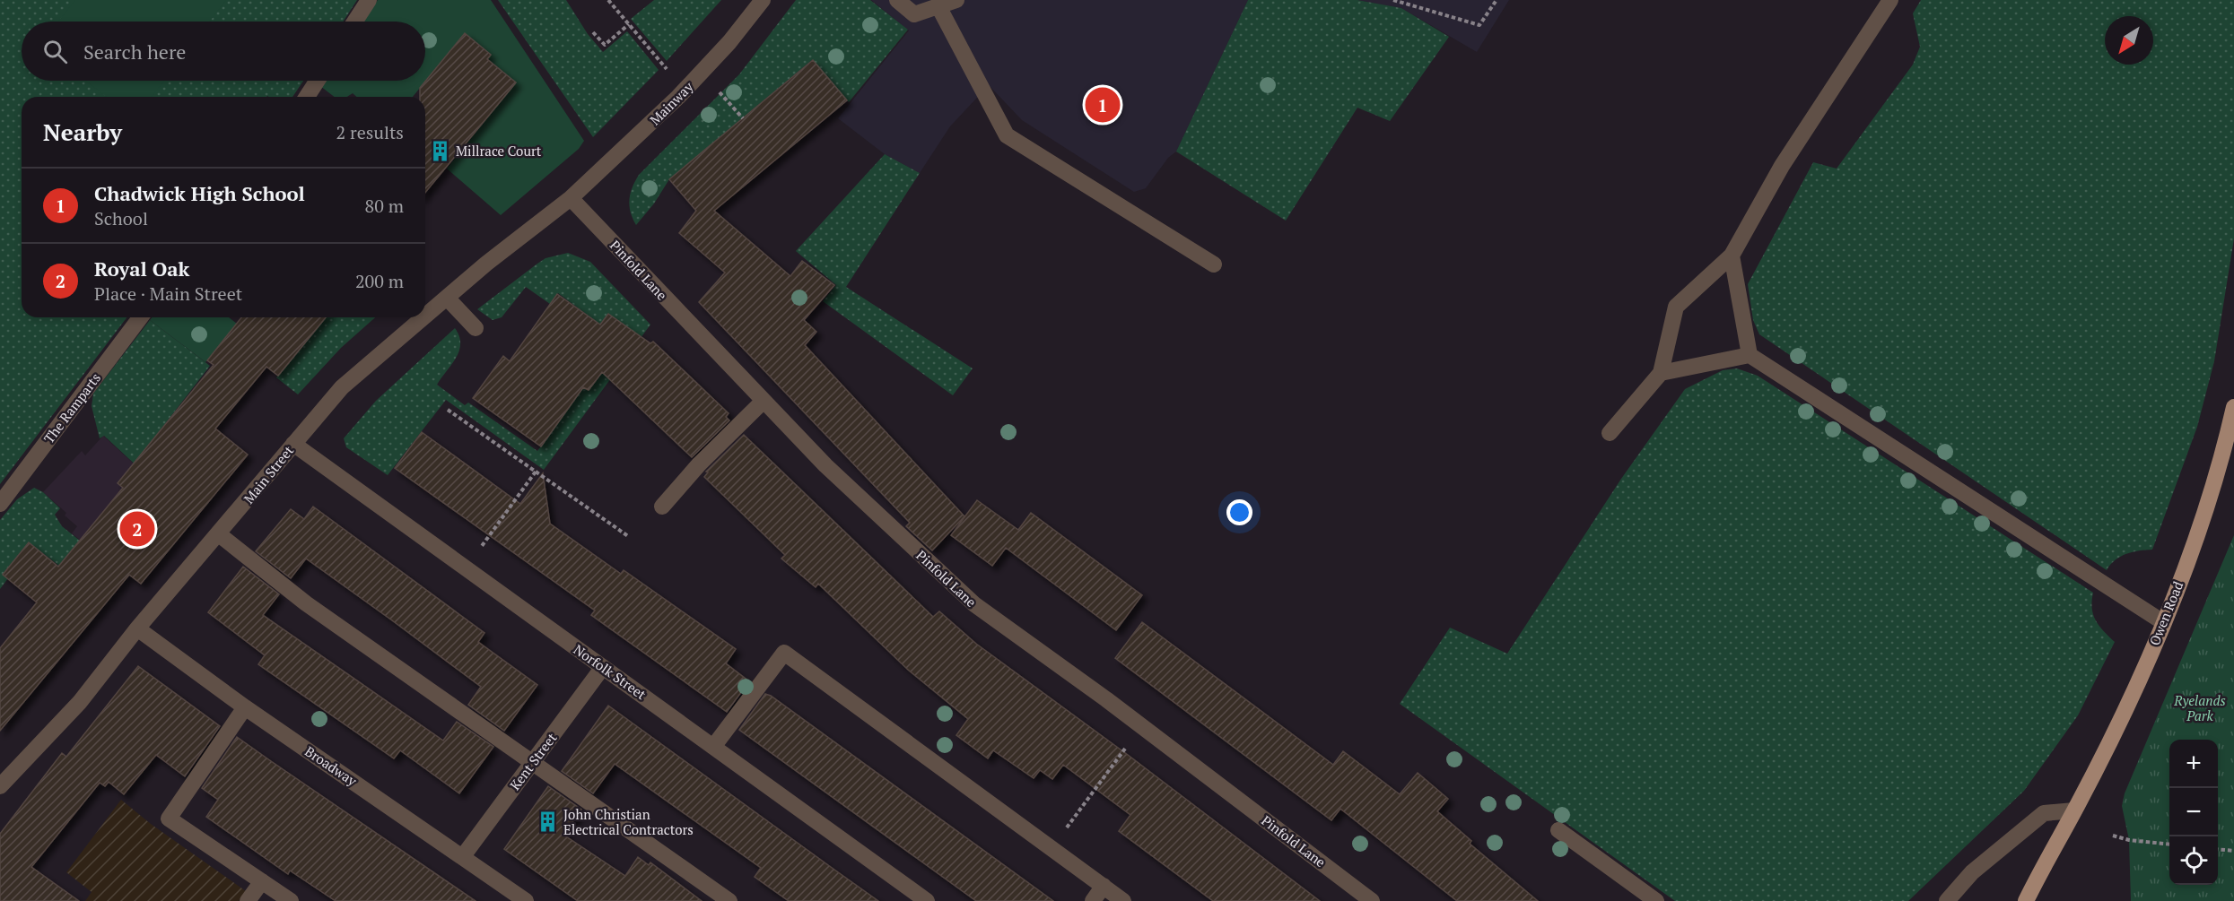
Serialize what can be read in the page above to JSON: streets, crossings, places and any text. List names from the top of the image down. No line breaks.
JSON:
{"streets":{"main road":["Owen Road"],"street":["Mainway","Pinfold Lane","The Ramparts","Main Street","Norfolk Street","Kent Street","Broadway"]},"crossings":[["Mainway","Pinfold Lane"],["Mainway","Main Street"],["Pinfold Lane","Main Street"],["Main Street","Norfolk Street"],["Main Street","Broadway"],["Norfolk Street","Kent Street"],["Kent Street","Broadway"]],"parks":["Ryelands Park"],"places":{"building":["Millrace Court","John Christian Electrical Contractors"]},"north":"bottom left","page":{"search":"Search here","pins":["1","2"],"heading":["Nearby","2 results"],"list":[{"mark":"1","name":"Chadwick High School","note":"School","value":"80 m"},{"mark":"2","name":"Royal Oak","note":"Place · Main Street","value":"200 m"}],"map_buttons":["+","−"]}}
